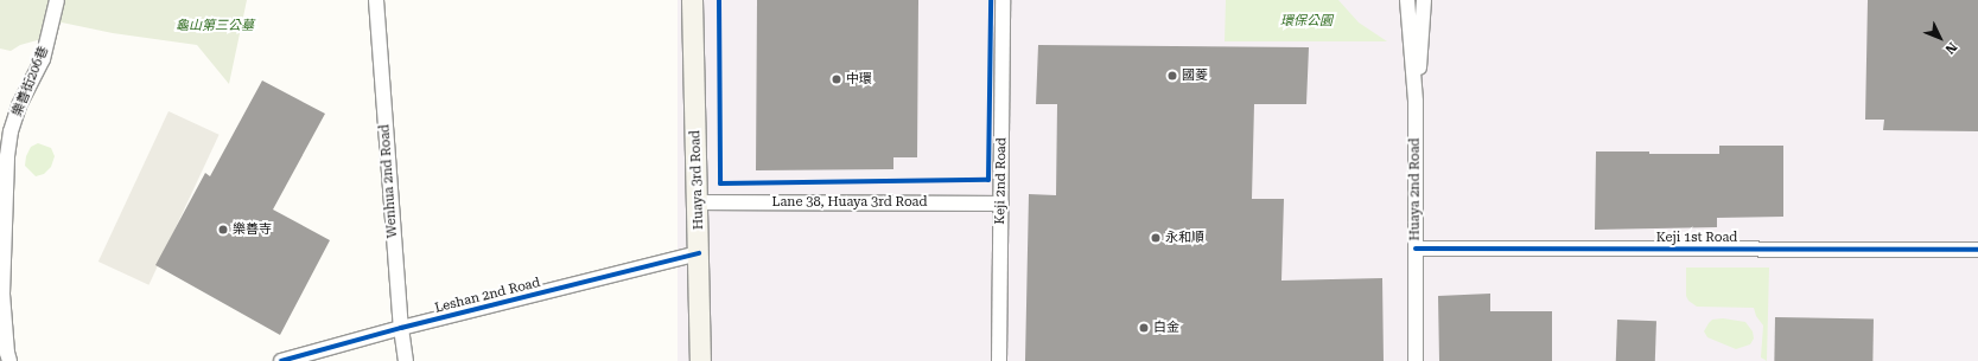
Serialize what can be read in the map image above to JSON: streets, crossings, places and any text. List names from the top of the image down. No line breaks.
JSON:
{"streets":{"street":["樂善街206巷","Huaya 3rd Road","Wenhua 2nd Road","Keji 2nd Road","Huaya 2nd Road","Lane 38, Huaya 3rd Road","Keji 1st Road","Leshan 2nd Road"]},"crossings":[["Huaya 3rd Road","Lane 38, Huaya 3rd Road"],["Huaya 3rd Road","Leshan 2nd Road"],["Wenhua 2nd Road","Leshan 2nd Road"],["Keji 2nd Road","Lane 38, Huaya 3rd Road"],["Huaya 2nd Road","Keji 1st Road"]],"parks":["環保公園","龜山第三公墓"],"places":["國菱","中環","樂善寺","永和順","白金"],"north":"bottom right"}
